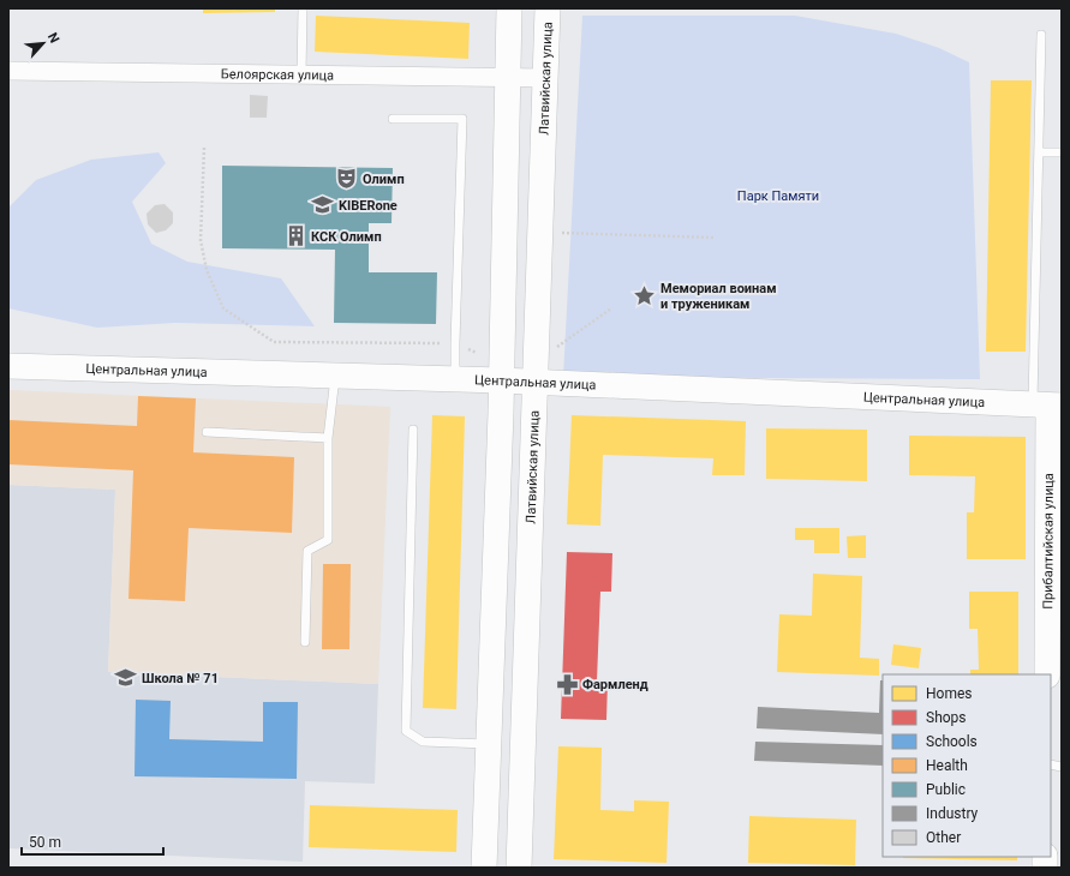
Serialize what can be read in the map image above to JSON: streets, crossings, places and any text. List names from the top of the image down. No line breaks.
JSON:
{"streets":{"street":["Белоярская улица","Латвийская улица","Центральная улица","Прибалтийская улица"]},"crossings":[["Белоярская улица","Латвийская улица"],["Латвийская улица","Центральная улица"],["Центральная улица","Прибалтийская улица"]],"parks":["Парк Памяти"],"places":{"theatre":["Олимп"],"school or university":["KIBERone","Школа № 71"],"building":["КСК Олимп"],"place":["Мемориал воинам и труженикам"],"pharmacy":["Фармленд"]},"legend":["Homes","Shops","Schools","Health","Public","Industry","Other"],"scale_bar":"50 m","north":"top right"}
